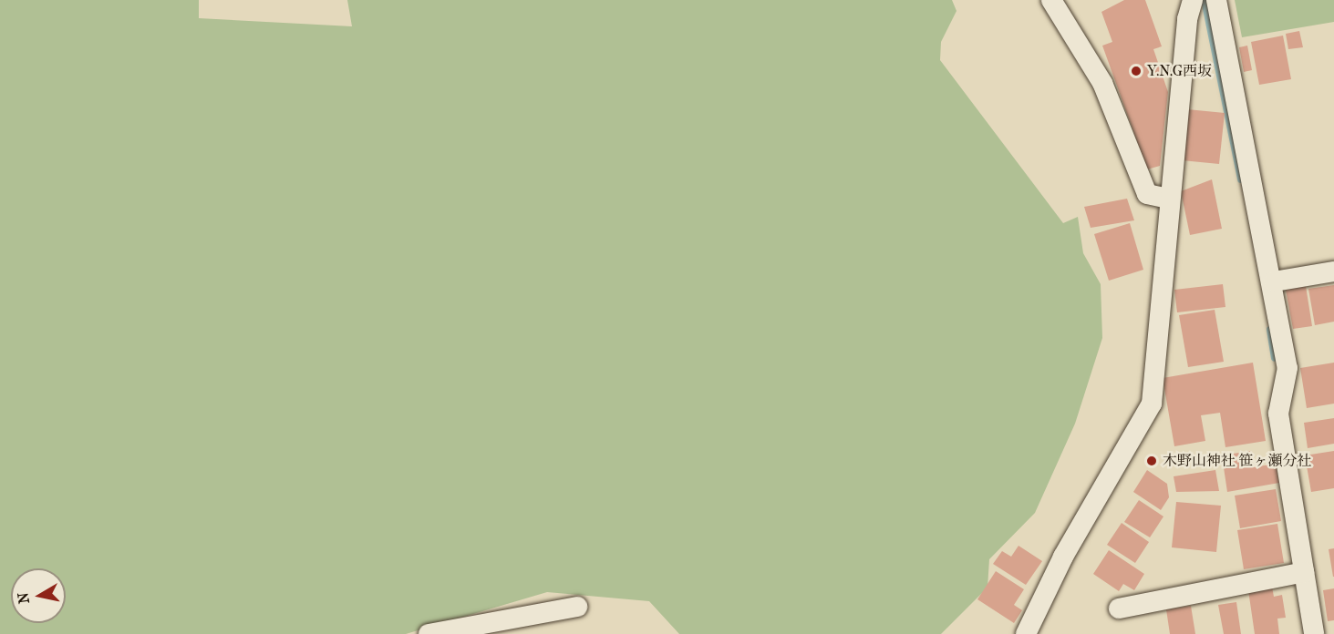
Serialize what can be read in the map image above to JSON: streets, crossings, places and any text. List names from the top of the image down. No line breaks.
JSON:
{"places":["Y.N.G西坂","木野山神社 笹ヶ瀬分社"],"north":"left"}
